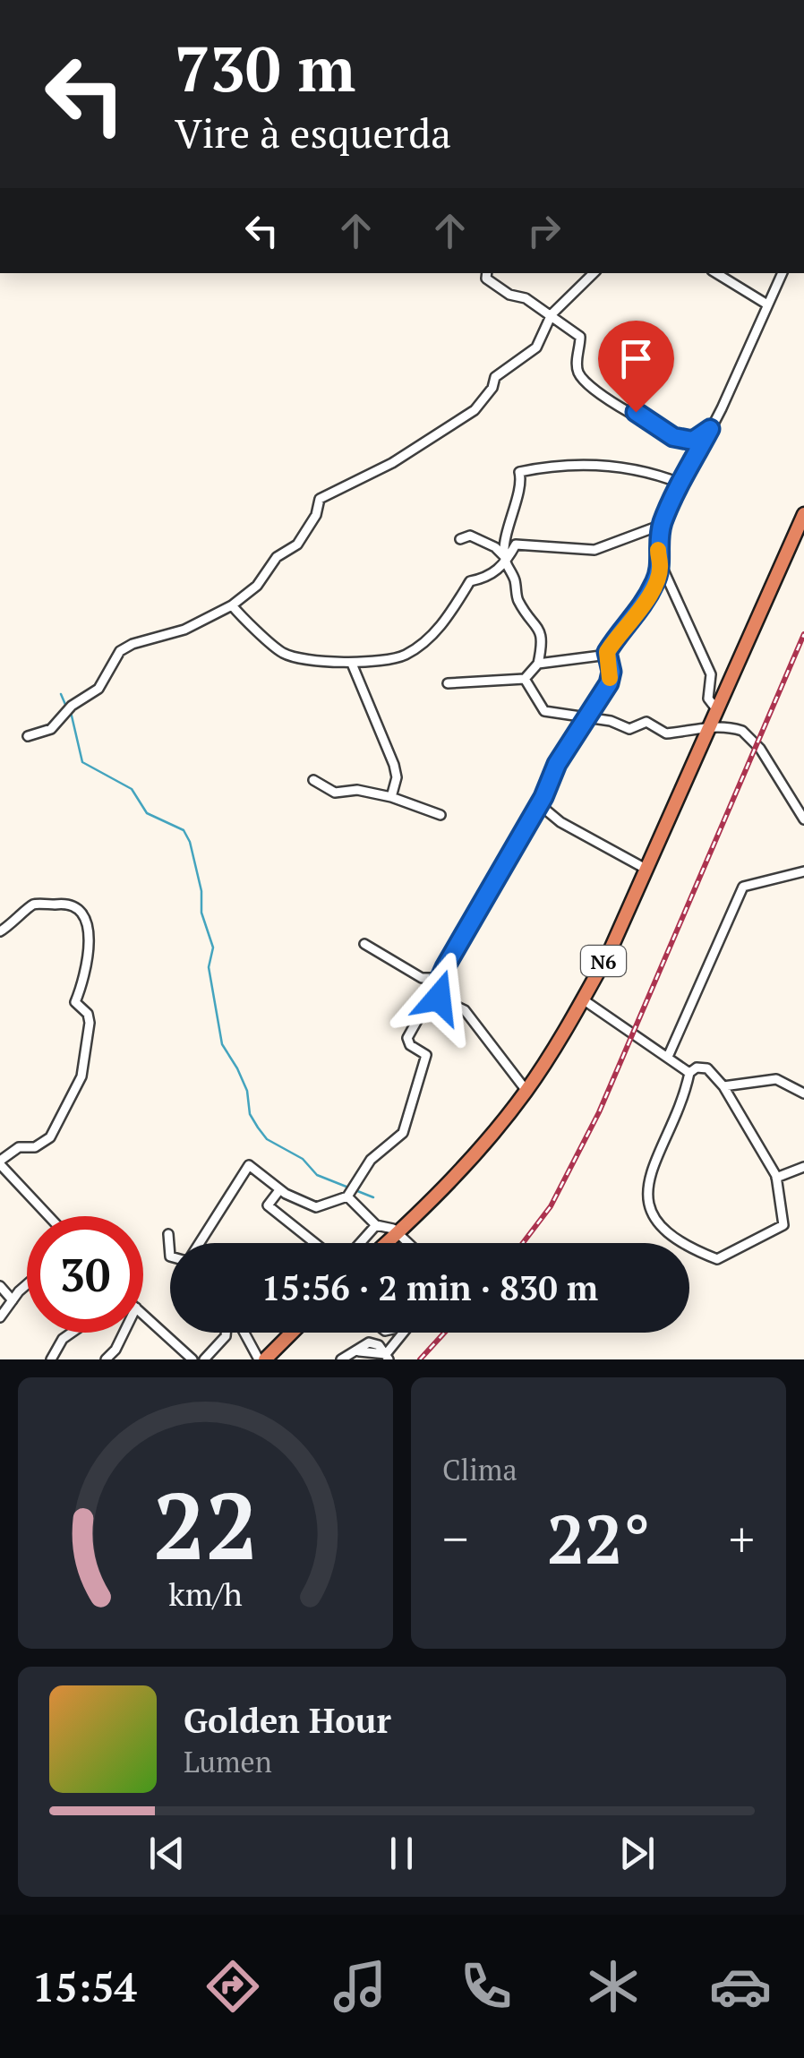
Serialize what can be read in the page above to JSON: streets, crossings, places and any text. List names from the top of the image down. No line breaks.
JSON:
{"streets":{"highway":["N6"]},"page":{"turn":["730 m","Vire à esquerda"],"limit":"30","trip":"15:56 · 2 min · 830 m","tile":"Clima","heat":["−","22°","+"],"song":["Golden Hour","Lumen"],"tabs":"15:54","gauge":["22","km/h"]}}
